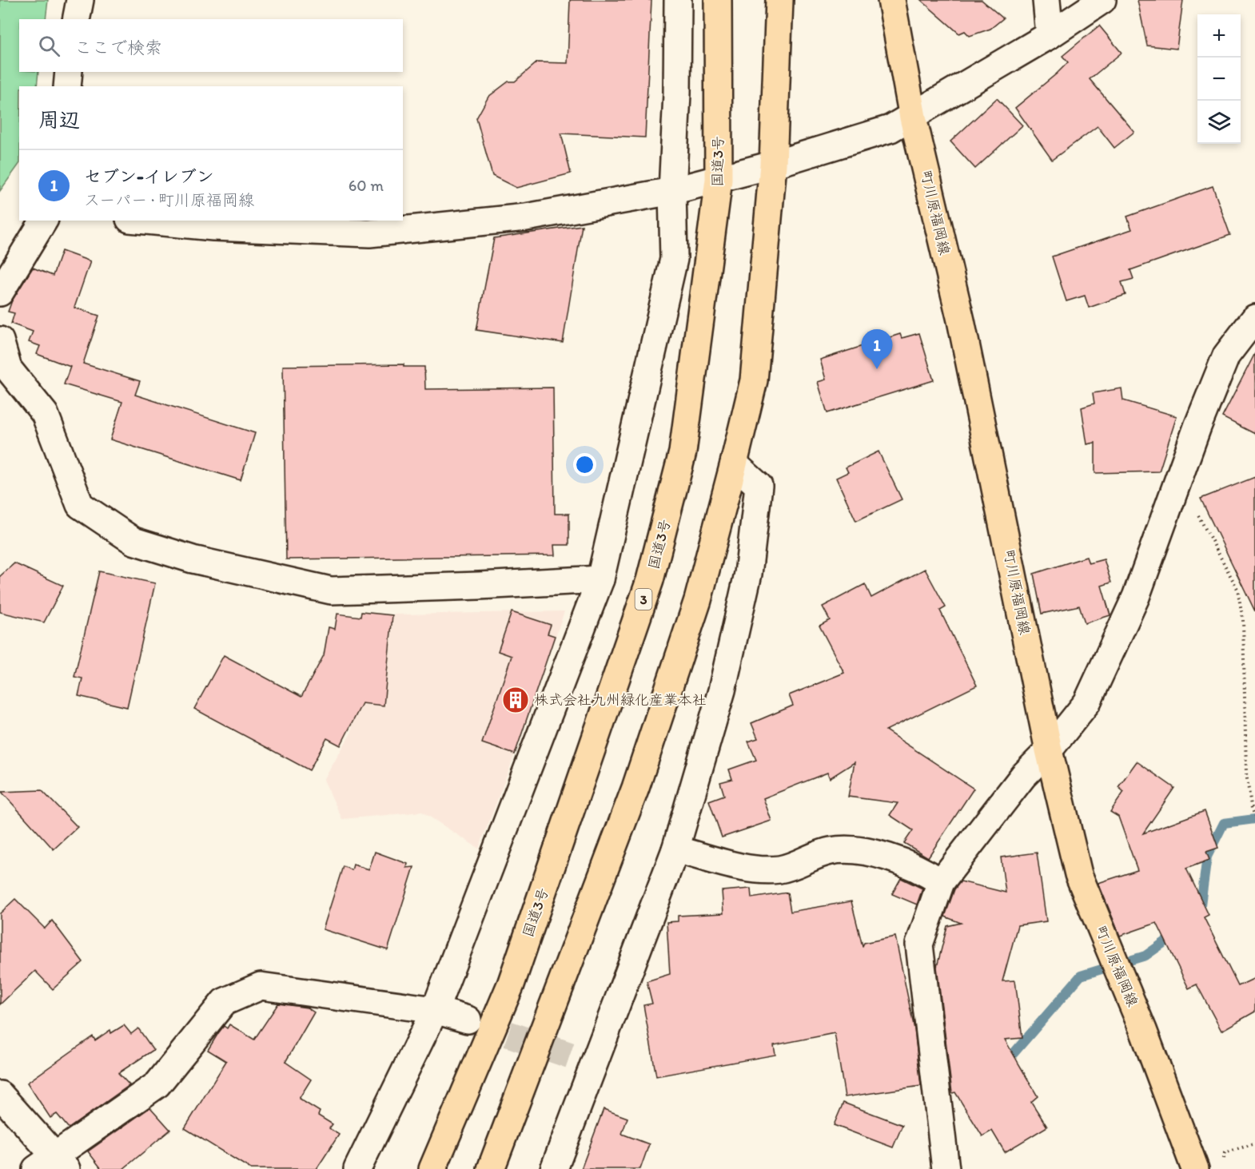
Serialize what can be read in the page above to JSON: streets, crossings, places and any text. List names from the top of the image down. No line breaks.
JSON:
{"streets":{"main road":["国道3号","町川原福岡線","3"]},"places":{"building":["株式会社九州緑化産業本社"]},"page":{"map_buttons":["+","−"],"search":"ここで検索","heading":"周辺","list":[{"mark":"1","name":"セブン-イレブン","note":"スーパー · 町川原福岡線","value":"60 m"}],"pins":"1"}}
